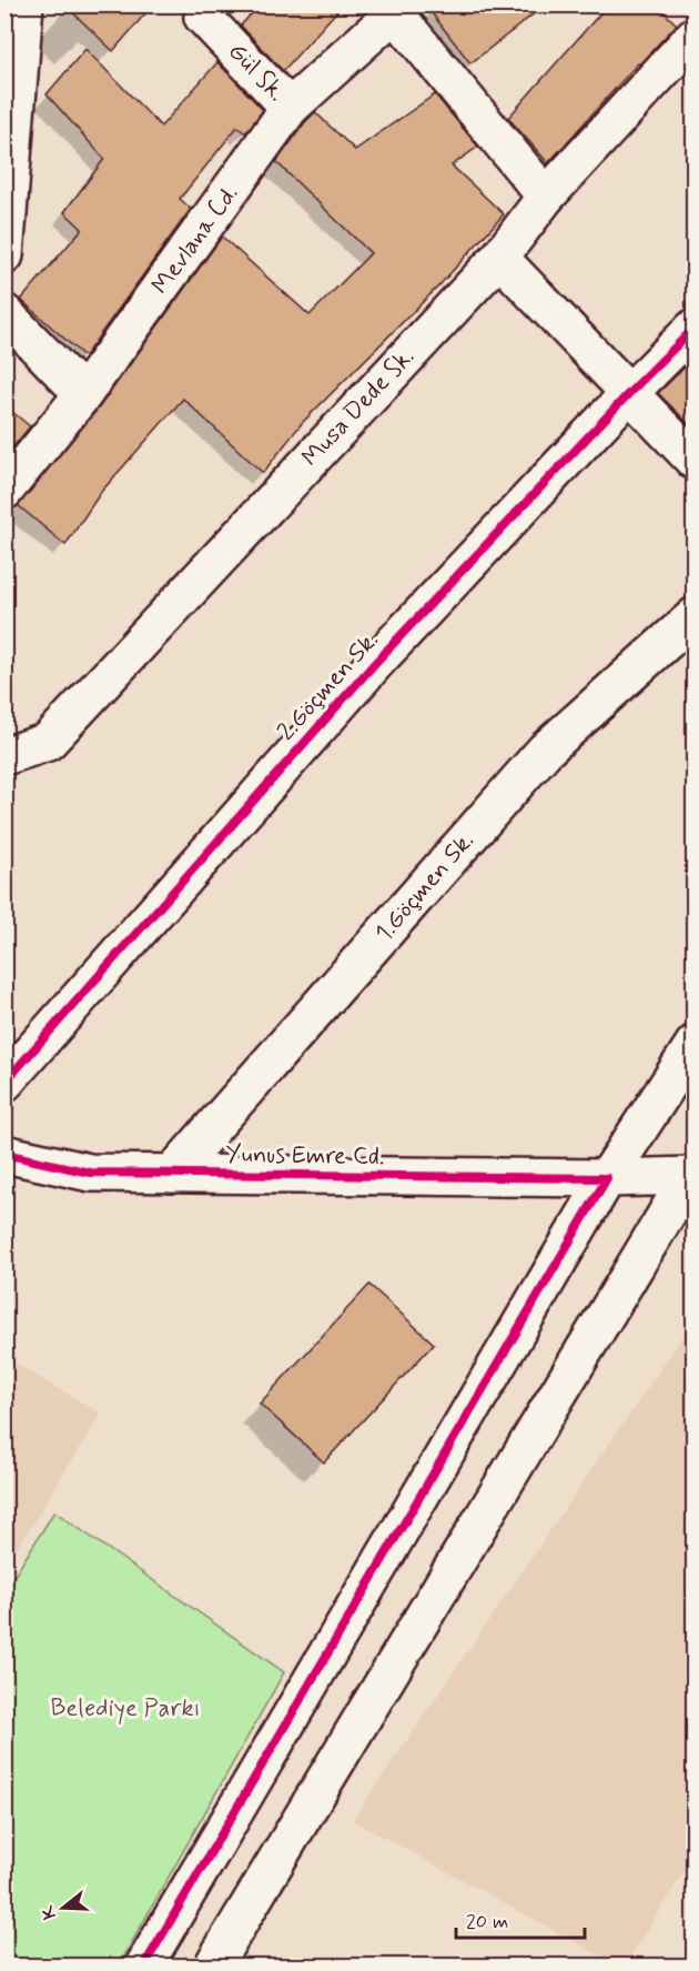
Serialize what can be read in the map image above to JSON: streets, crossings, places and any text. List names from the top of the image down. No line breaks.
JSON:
{"streets":{"street":["Gül Sk.","Mevlana Cd.","Musa Dede Sk.","2.Göçmen Sk.","1.Göçmen Sk.","Yunus Emre Cd."]},"crossings":[["Gül Sk.","Mevlana Cd."],["1.Göçmen Sk.","Yunus Emre Cd."]],"parks":["Belediye Parkı"],"scale_bar":"20 m","north":"left"}
